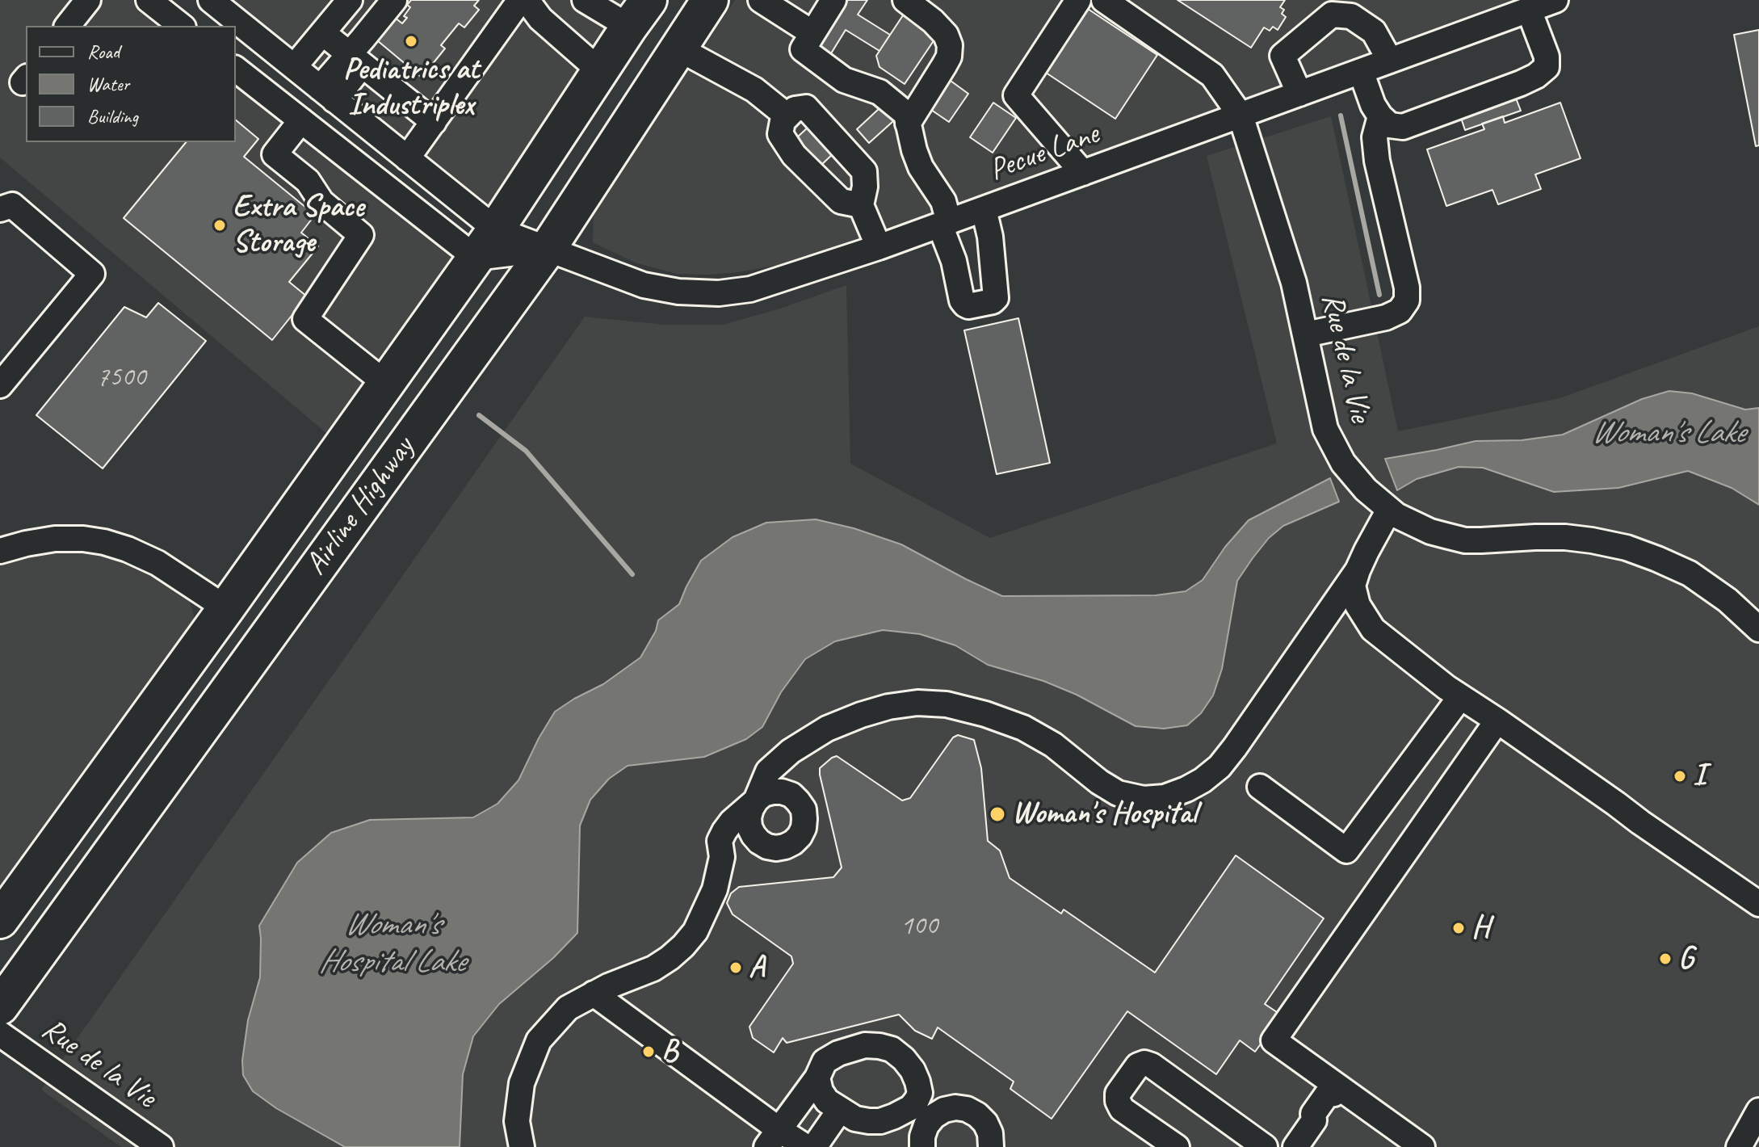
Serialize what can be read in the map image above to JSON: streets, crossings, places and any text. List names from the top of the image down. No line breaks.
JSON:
{"streets":{"highway":["Airline Highway"],"street":["Pecue Lane","Rue de la Vie"]},"crossings":[["Pecue Lane","Rue de la Vie"],["Pecue Lane","Airline Highway"]],"water":["Woman's Lake","Woman's Hospital Lake"],"places":["Pediatrics at Industriplex","Extra Space Storage","I","Woman's Hospital","H","G","A","B"],"house_numbers":["7500","100"],"legend":["Road","Water","Building"]}
